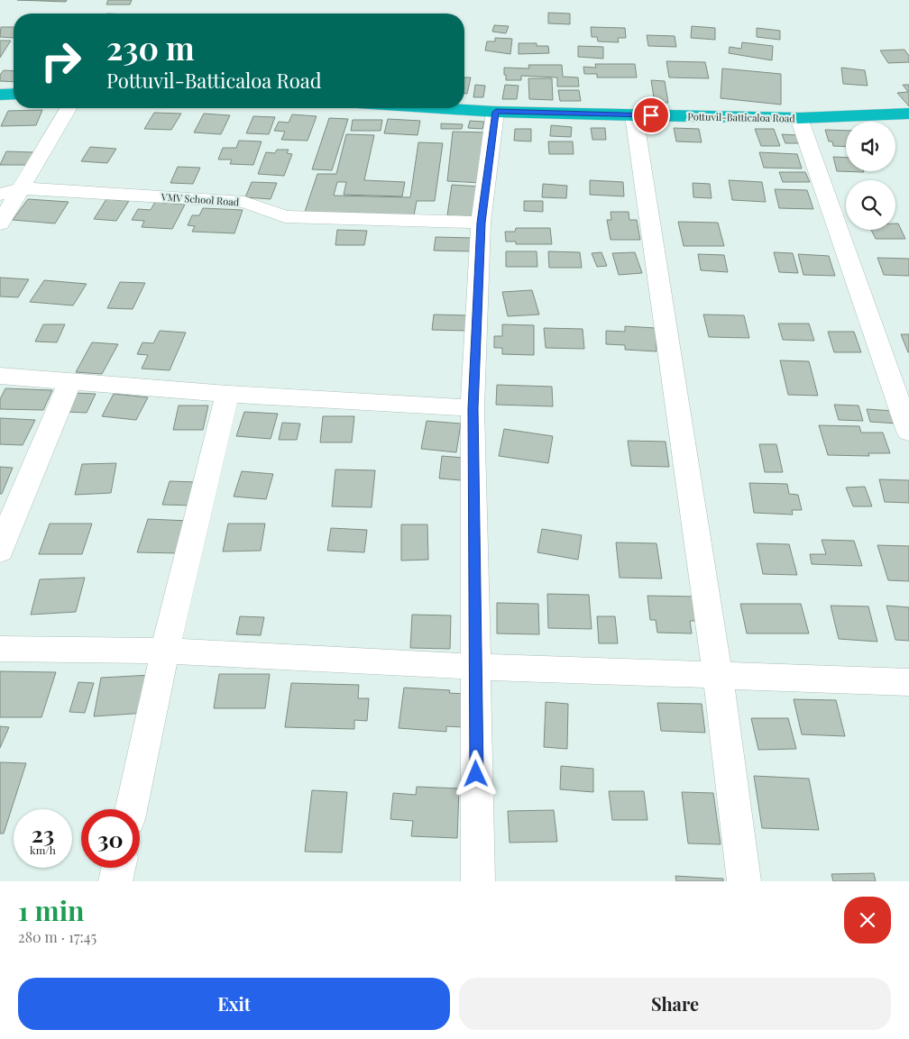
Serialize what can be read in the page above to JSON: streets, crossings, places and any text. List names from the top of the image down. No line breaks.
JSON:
{"streets":{"highway":["Pottuvil-Batticaloa Road"],"street":["VMV School Road"]},"page":{"turn":["230 m","Pottuvil-Batticaloa Road"],"speed":"23 km/h","limit":"30","heading":["1 min","280 m · 17:45"],"buttons":["Exit","Share"]}}
